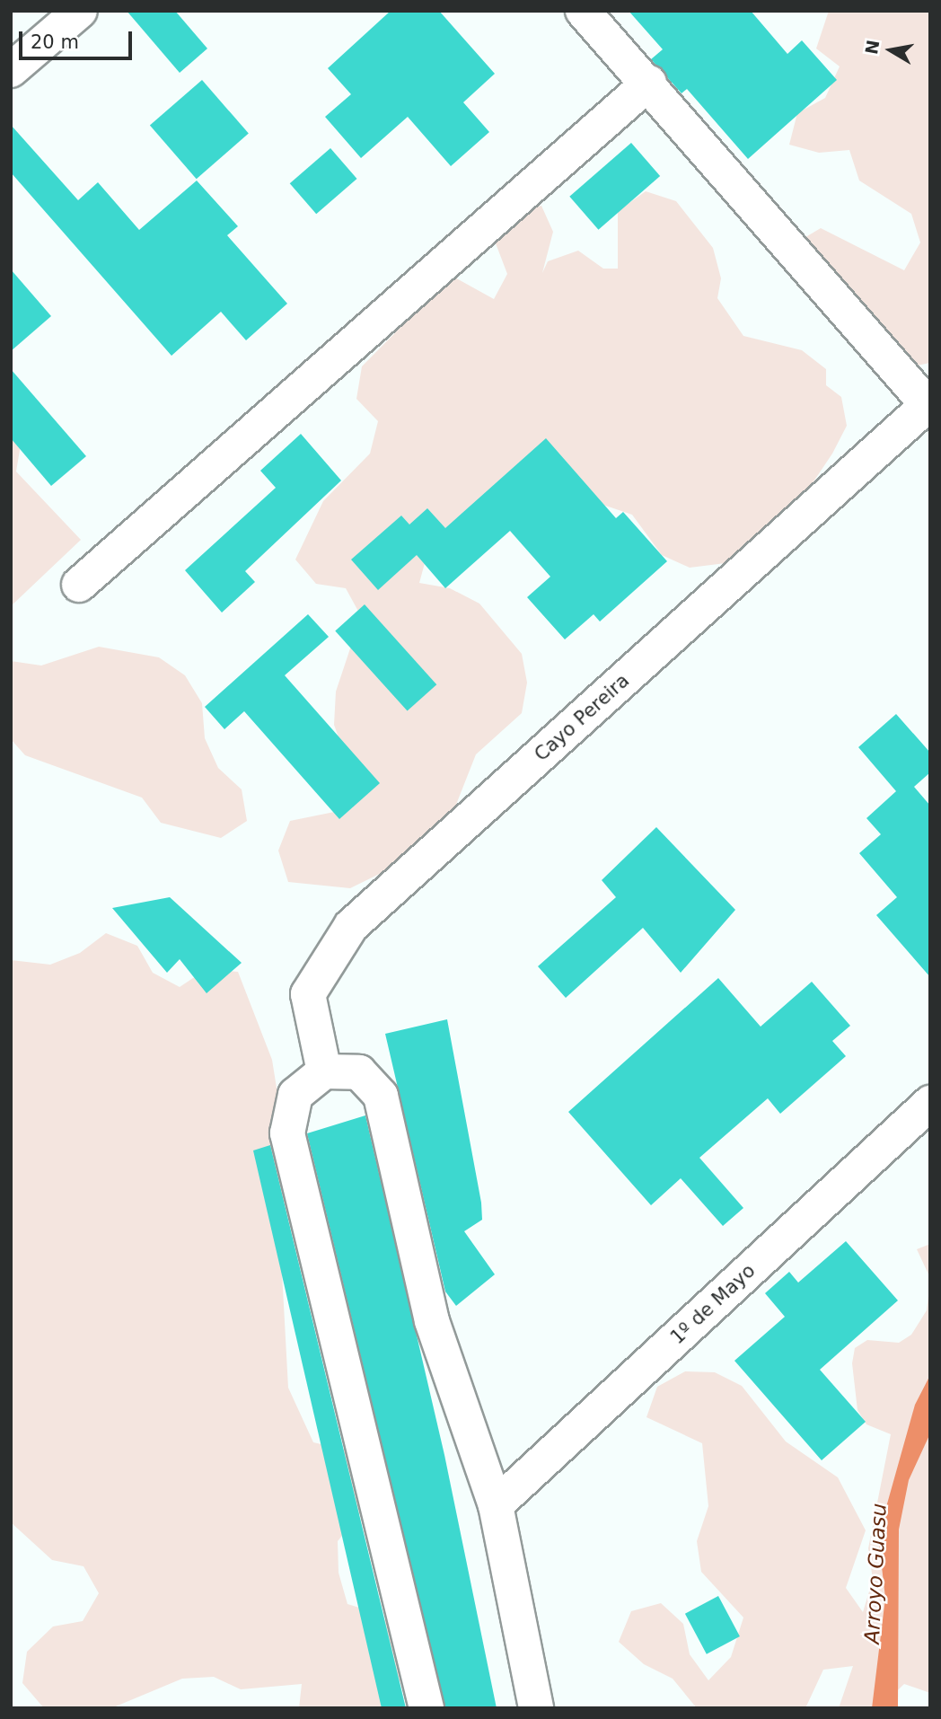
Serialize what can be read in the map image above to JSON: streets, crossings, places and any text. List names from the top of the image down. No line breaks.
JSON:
{"streets":{"street":["Cayo Pereira","1º de Mayo"]},"water":["Arroyo Guasu"],"scale_bar":"20 m","north":"left"}
